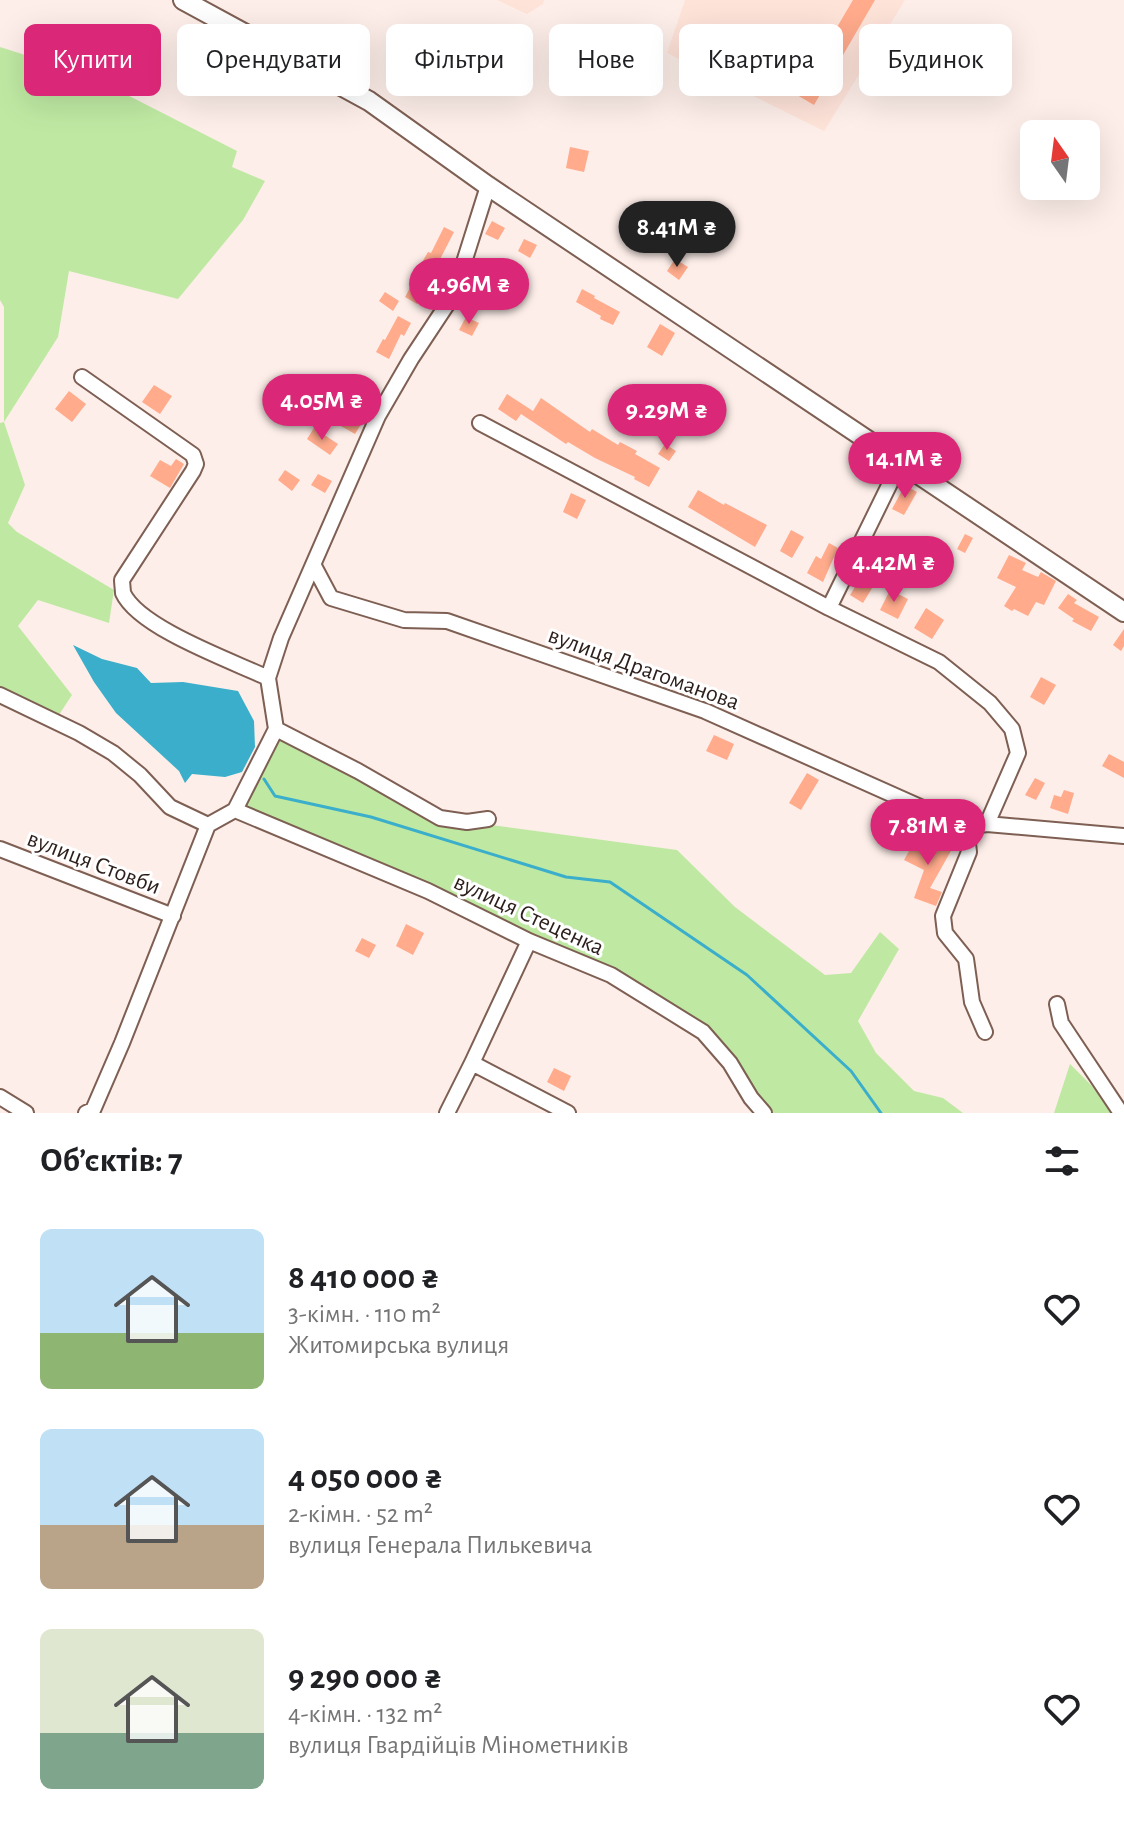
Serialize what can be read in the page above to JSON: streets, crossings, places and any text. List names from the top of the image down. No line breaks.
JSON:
{"streets":{"street":["вулиця Драгоманова","вулиця Стовби","вулиця Стеценка"]},"north":"top","page":{"chip":["Купити","Орендувати","Фільтри","Нове","Квартира","Будинок"],"price":["8.41M ₴","4.96M ₴","4.05M ₴","9.29M ₴","14.1M ₴","4.42M ₴","7.81M ₴"],"heading":"Об’єктів: 7","list":[{"name":"8 410 000 ₴","note":"3-кімн. · 110 m² · Житомирська вулиця"},{"name":"4 050 000 ₴","note":"2-кімн. · 52 m² · вулиця Генерала Пилькевича"},{"name":"9 290 000 ₴","note":"4-кімн. · 132 m² · вулиця Гвардійців Мінометників"}]}}
